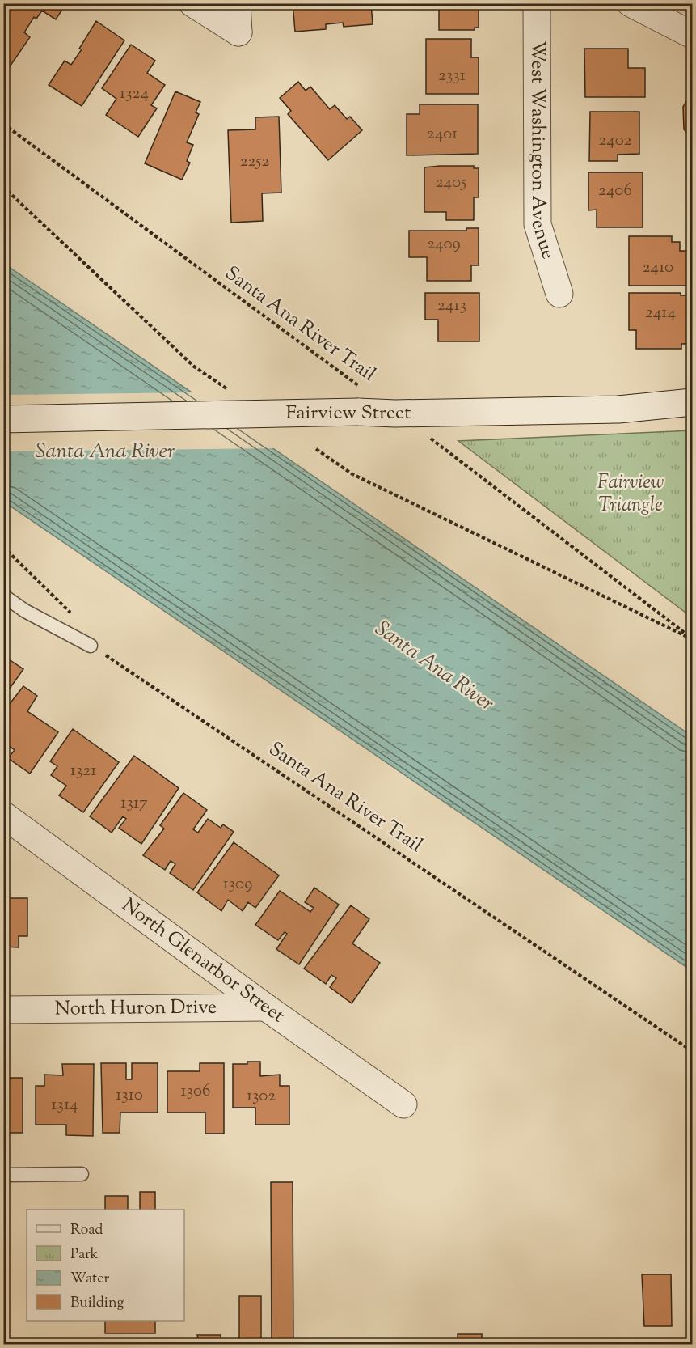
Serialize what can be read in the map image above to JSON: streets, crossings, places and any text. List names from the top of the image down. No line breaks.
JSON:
{"streets":{"street":["West Washington Avenue","Fairview Street","North Glenarbor Street","North Huron Drive"],"path":["Santa Ana River Trail"]},"crossings":[["Santa Ana River Trail","Fairview Street"],["North Glenarbor Street","North Huron Drive"]],"water":["Santa Ana River"],"parks":["Fairview Triangle"],"house_numbers":["2331","1324","2401","2402","2252","2405","2406","2409","2410","2413","2414","1321","1317","1309","1306","1310","1302","1314"],"legend":["Road","Park","Water","Building"]}
